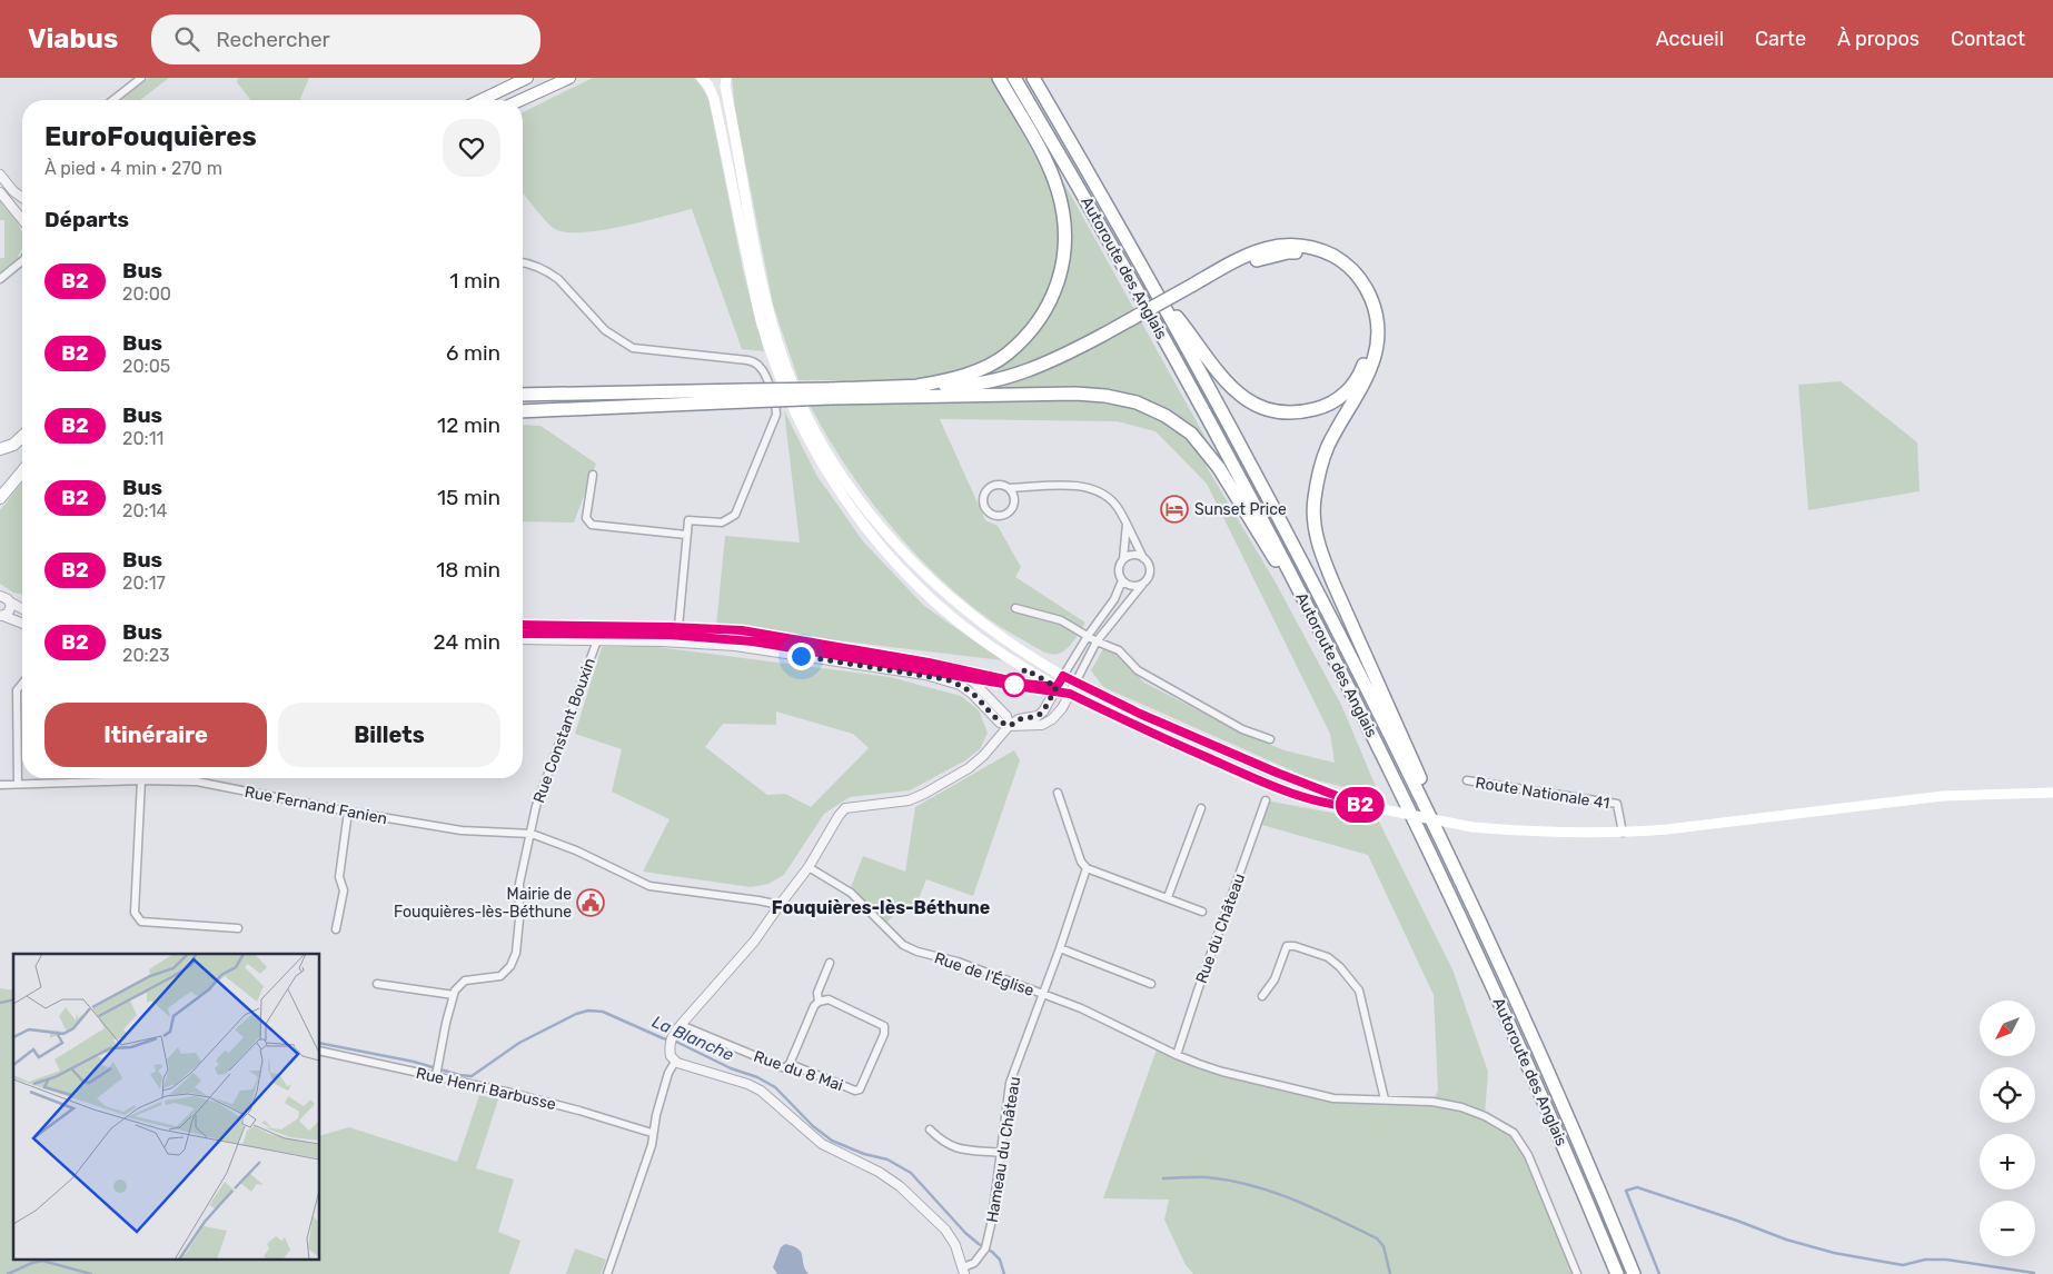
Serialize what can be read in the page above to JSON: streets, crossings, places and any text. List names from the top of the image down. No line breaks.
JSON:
{"streets":{"highway":["Autoroute des Anglais"],"street":["Rue Constant Bouxin","Route Nationale 41","Rue Fernand Fanien","Rue du Château","Rue de l'Église","Rue du 8 Mai","Rue Henri Barbusse","Hameau du Château"]},"crossings":[["Rue Constant Bouxin","Rue Fernand Fanien"],["Rue du Château","Rue de l'Église"],["Rue de l'Église","Hameau du Château"]],"districts":["Fouquières-lès-Béthune"],"water":["La Blanche"],"places":{"hotel":["Sunset Price"],"public building":["Mairie de Fouquières-lès-Béthune"]},"lines":["bus line B2"],"north":"bottom left","page":{"header":"Viabus","search":"Rechercher","nav":["Accueil","Carte","À propos","Contact"],"on_map":"B2","heading":[["EuroFouquières","À pied · 4 min · 270 m"],"Départs"],"list":[{"mark":"B2","name":"Bus","note":"20:00","value":"1 min"},{"mark":"B2","name":"Bus","note":"20:05","value":"6 min"},{"mark":"B2","name":"Bus","note":"20:11","value":"12 min"},{"mark":"B2","name":"Bus","note":"20:14","value":"15 min"},{"mark":"B2","name":"Bus","note":"20:17","value":"18 min"},{"mark":"B2","name":"Bus","note":"20:23","value":"24 min"}],"buttons":["Itinéraire","Billets"],"map_buttons":["+","−"]}}
